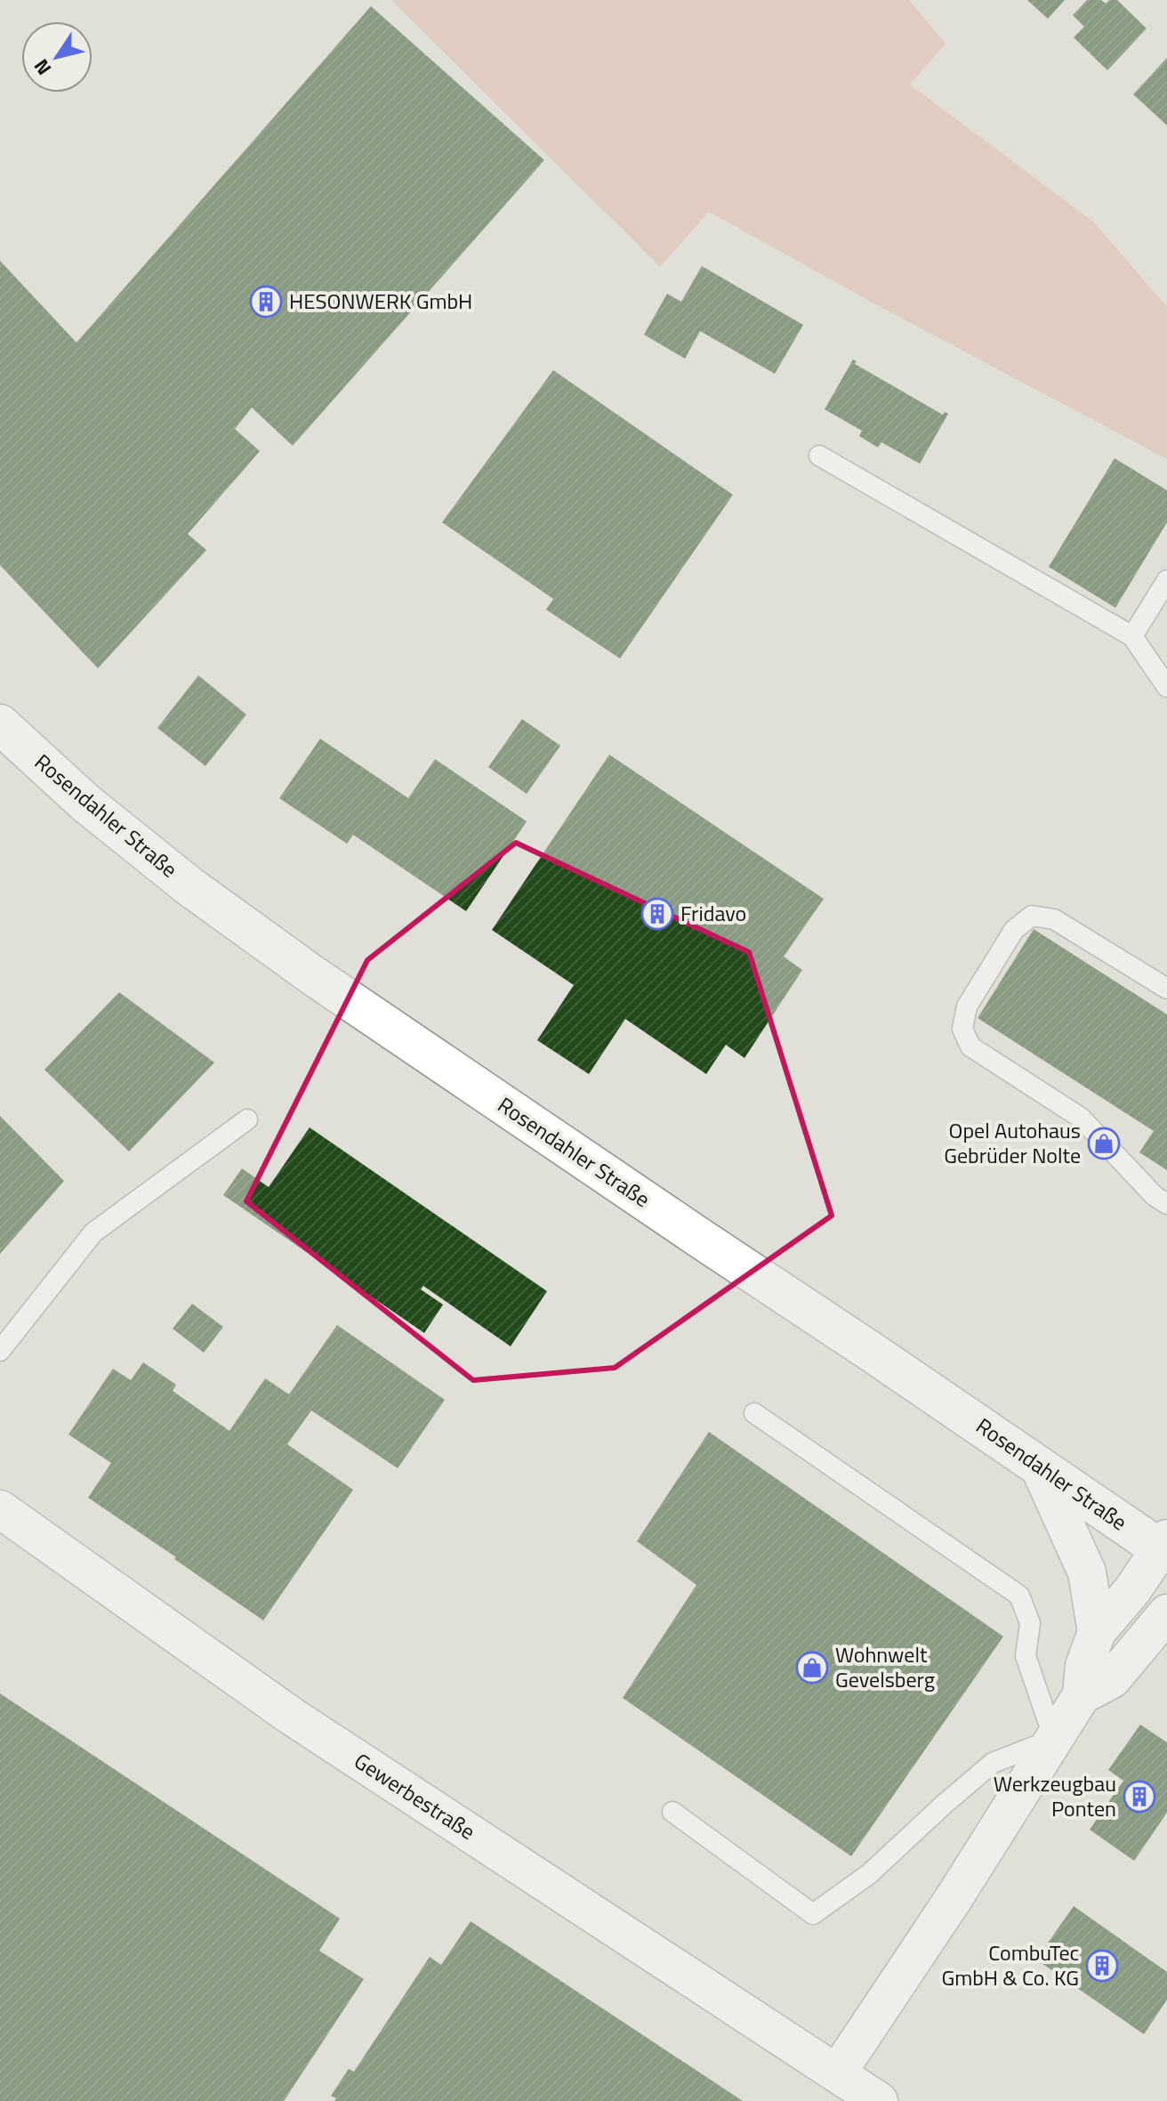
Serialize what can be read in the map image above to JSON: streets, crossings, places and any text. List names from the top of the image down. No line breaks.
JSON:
{"streets":{"main road":["Rosendahler Straße"],"street":["Gewerbestraße"]},"places":{"building":["HESONWERK GmbH","Fridavo","Werkzeugbau Ponten","CombuTec GmbH & Co. KG"],"shop":["Opel Autohaus Gebrüder Nolte","Wohnwelt Gevelsberg"]},"north":"bottom left"}
